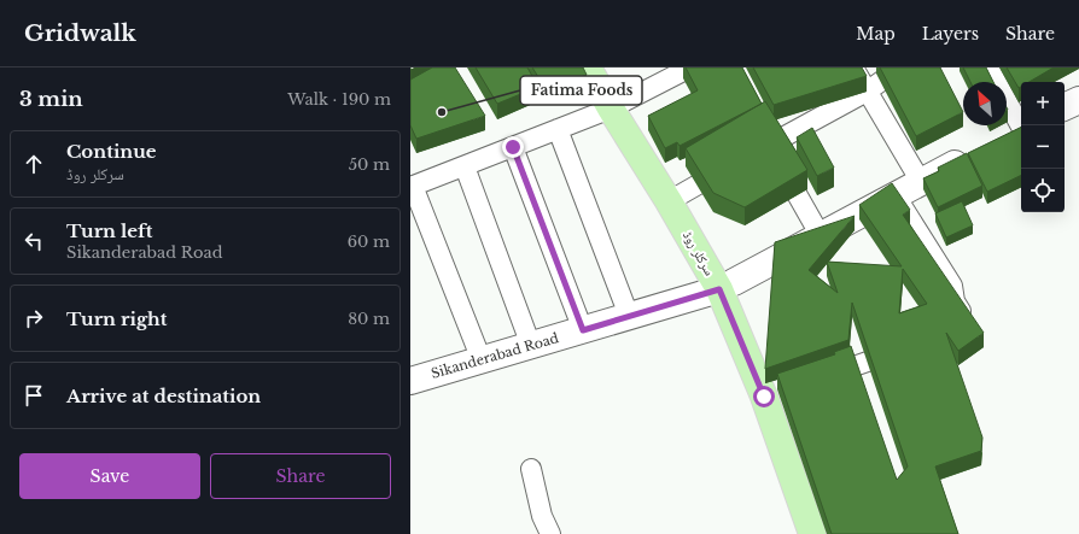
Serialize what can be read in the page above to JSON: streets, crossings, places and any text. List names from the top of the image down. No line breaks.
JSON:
{"streets":{"main road":["سرکلر روڈ"],"street":["Sikanderabad Road"]},"crossings":[["سرکلر روڈ","Sikanderabad Road"]],"places":["Fatima Foods"],"north":"top left","page":{"header":"Gridwalk","nav":["Map","Layers","Share"],"heading":["3 min","Walk · 190 m"],"map_buttons":["+","−"],"list":[["Continue","سرکلر روڈ","50 m"],["Turn left","Sikanderabad Road","60 m"],["Turn right","80 m"],"Arrive at destination"],"buttons":["Save","Share"]}}
